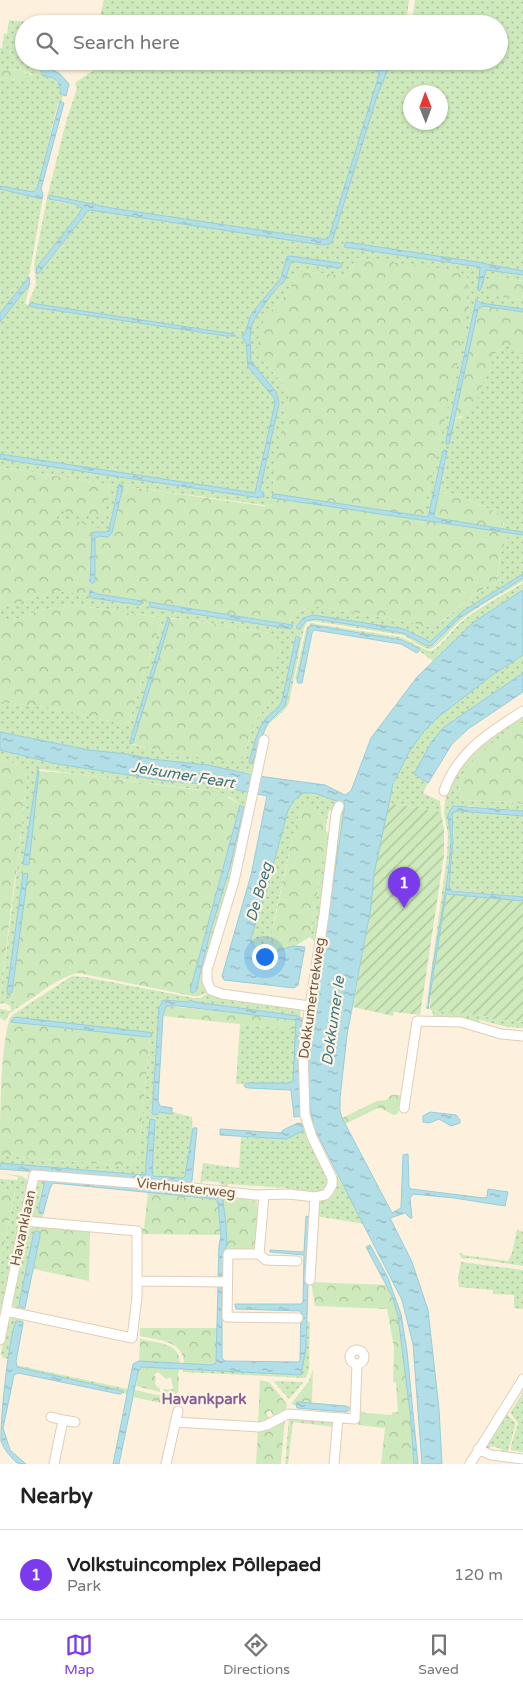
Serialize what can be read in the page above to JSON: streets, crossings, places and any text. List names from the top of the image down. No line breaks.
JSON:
{"streets":{"street":["Dokkumertrekweg","Vierhuisterweg","Havanklaan"]},"crossings":[["Dokkumertrekweg","Vierhuisterweg"],["Vierhuisterweg","Havanklaan"]],"districts":["Havankpark"],"water":["Jelsumer Feart","De Boeg","Dokkumer Ie"],"north":"top","page":{"search":"Search here","pins":"1","heading":"Nearby","list":[{"mark":"1","name":"Volkstuincomplex Pôllepaed","note":"Park","value":"120 m"}],"nav":["Map","Directions","Saved"]}}
